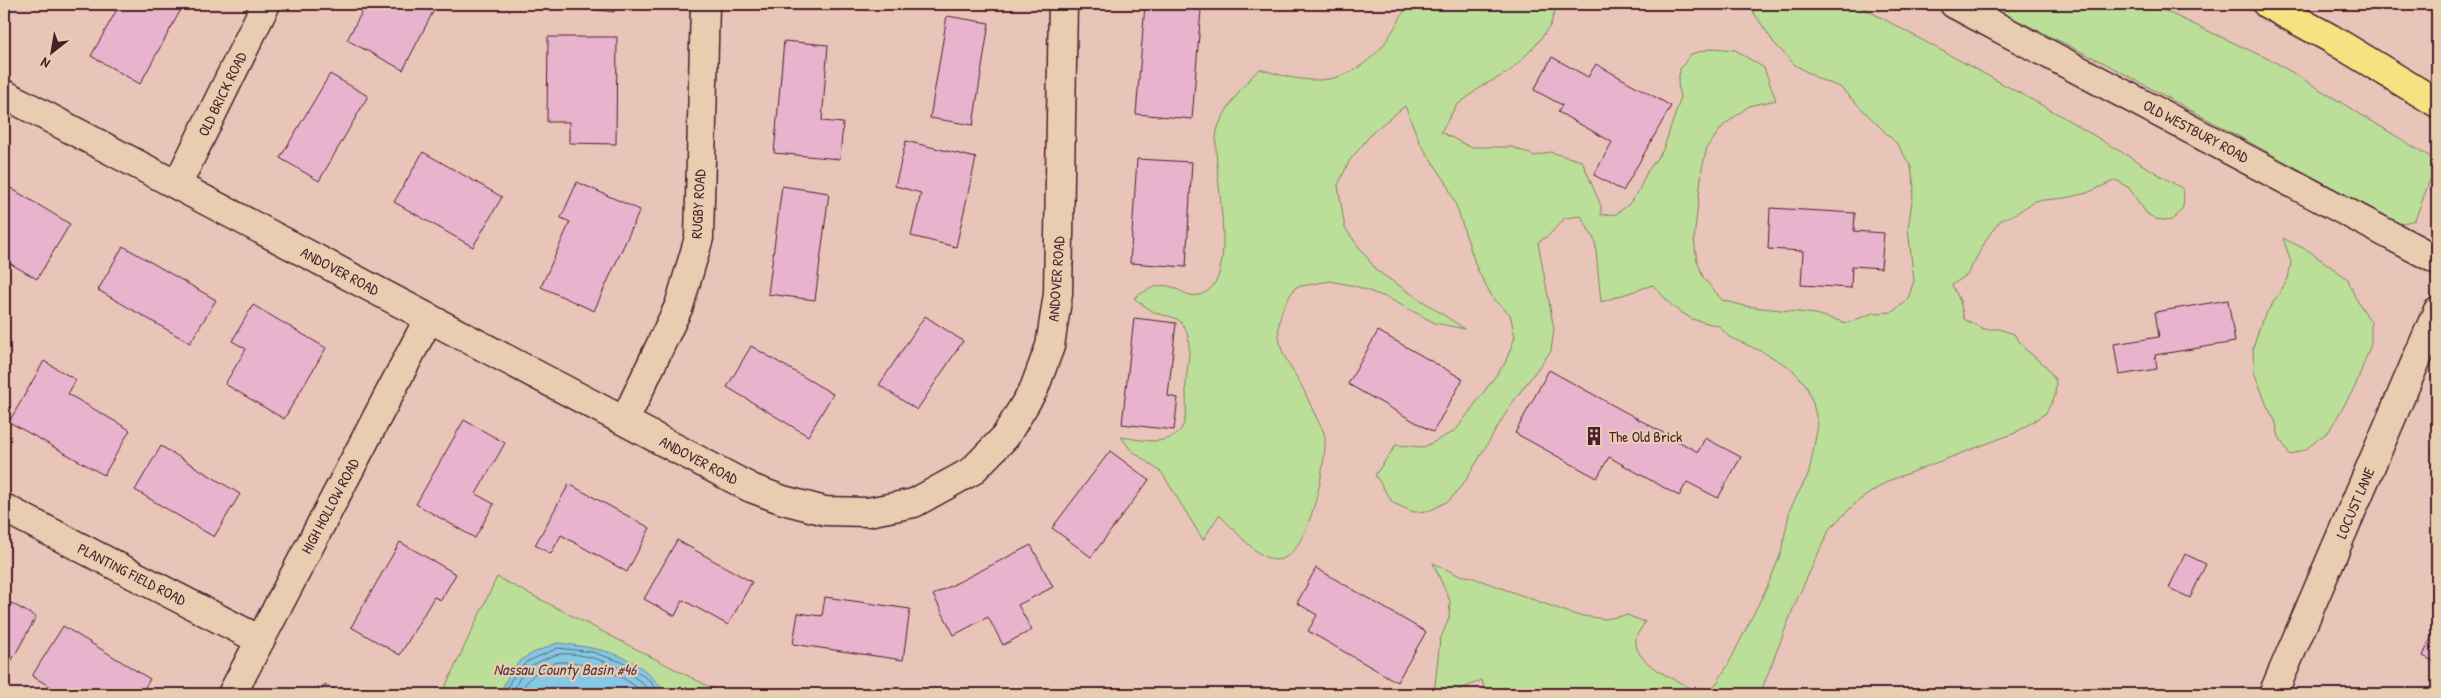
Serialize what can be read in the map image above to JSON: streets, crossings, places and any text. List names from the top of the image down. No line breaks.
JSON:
{"streets":{"street":["OLD BRICK ROAD","OLD WESTBURY ROAD","RUGBY ROAD","ANDOVER ROAD","LOCUST LANE","HIGH HOLLOW ROAD","PLANTING FIELD ROAD"]},"crossings":[["OLD BRICK ROAD","ANDOVER ROAD"],["RUGBY ROAD","ANDOVER ROAD"],["ANDOVER ROAD","HIGH HOLLOW ROAD"],["HIGH HOLLOW ROAD","PLANTING FIELD ROAD"]],"water":["Nassau County Basin #46"],"places":{"building":["The Old Brick"]},"north":"bottom left"}
